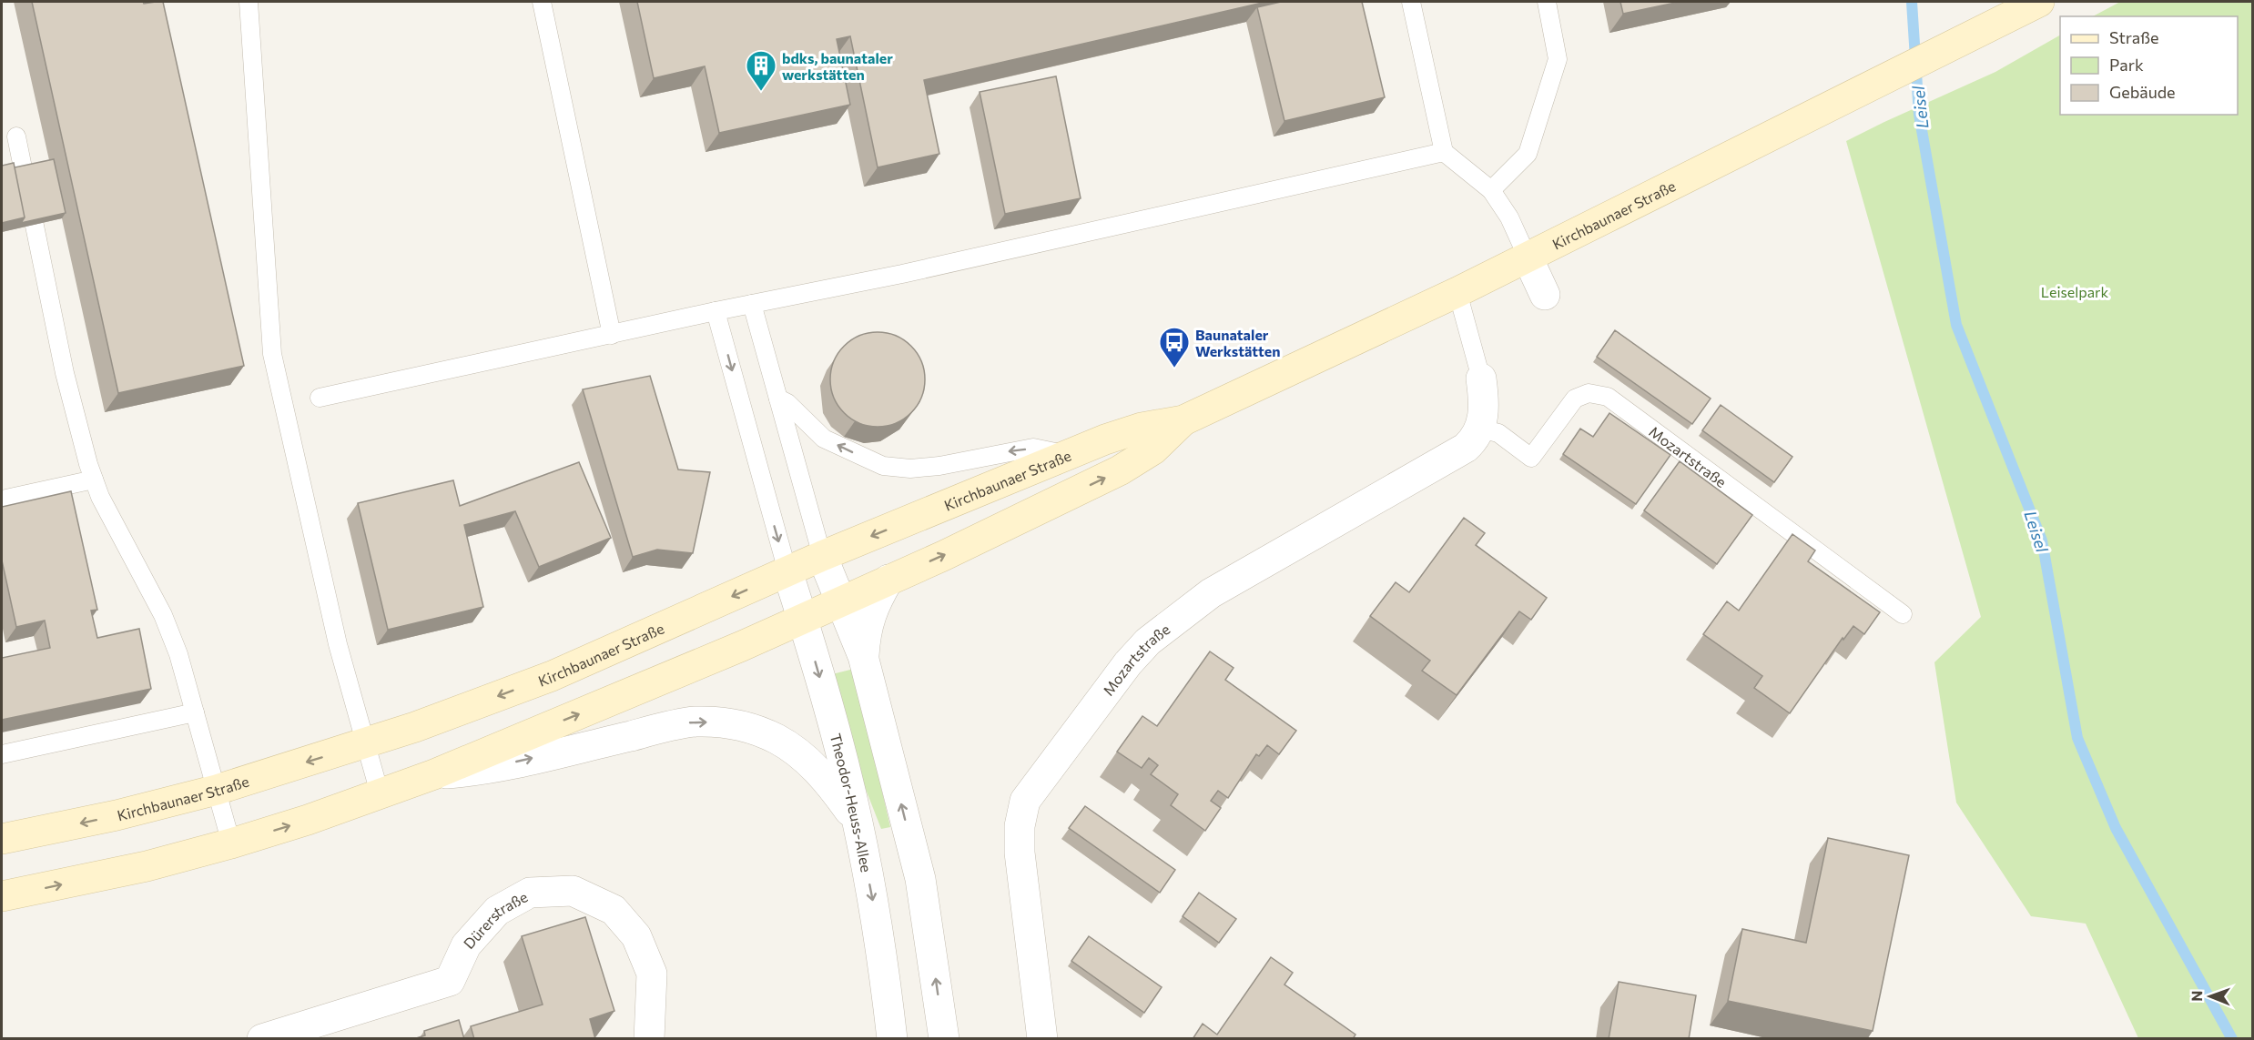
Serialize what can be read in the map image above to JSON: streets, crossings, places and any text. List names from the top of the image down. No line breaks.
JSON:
{"streets":{"street":["Kirchbaunaer Straße","Mozartstraße","Theodor-Heuss-Allee","Dürerstraße"]},"crossings":[["Kirchbaunaer Straße","Theodor-Heuss-Allee"]],"water":["Leisel"],"parks":["Leiselpark"],"places":{"building":["bdks, baunataler werkstätten"],"bus stop":["Baunataler Werkstätten"]},"legend":["Straße","Park","Gebäude"],"north":"left"}
